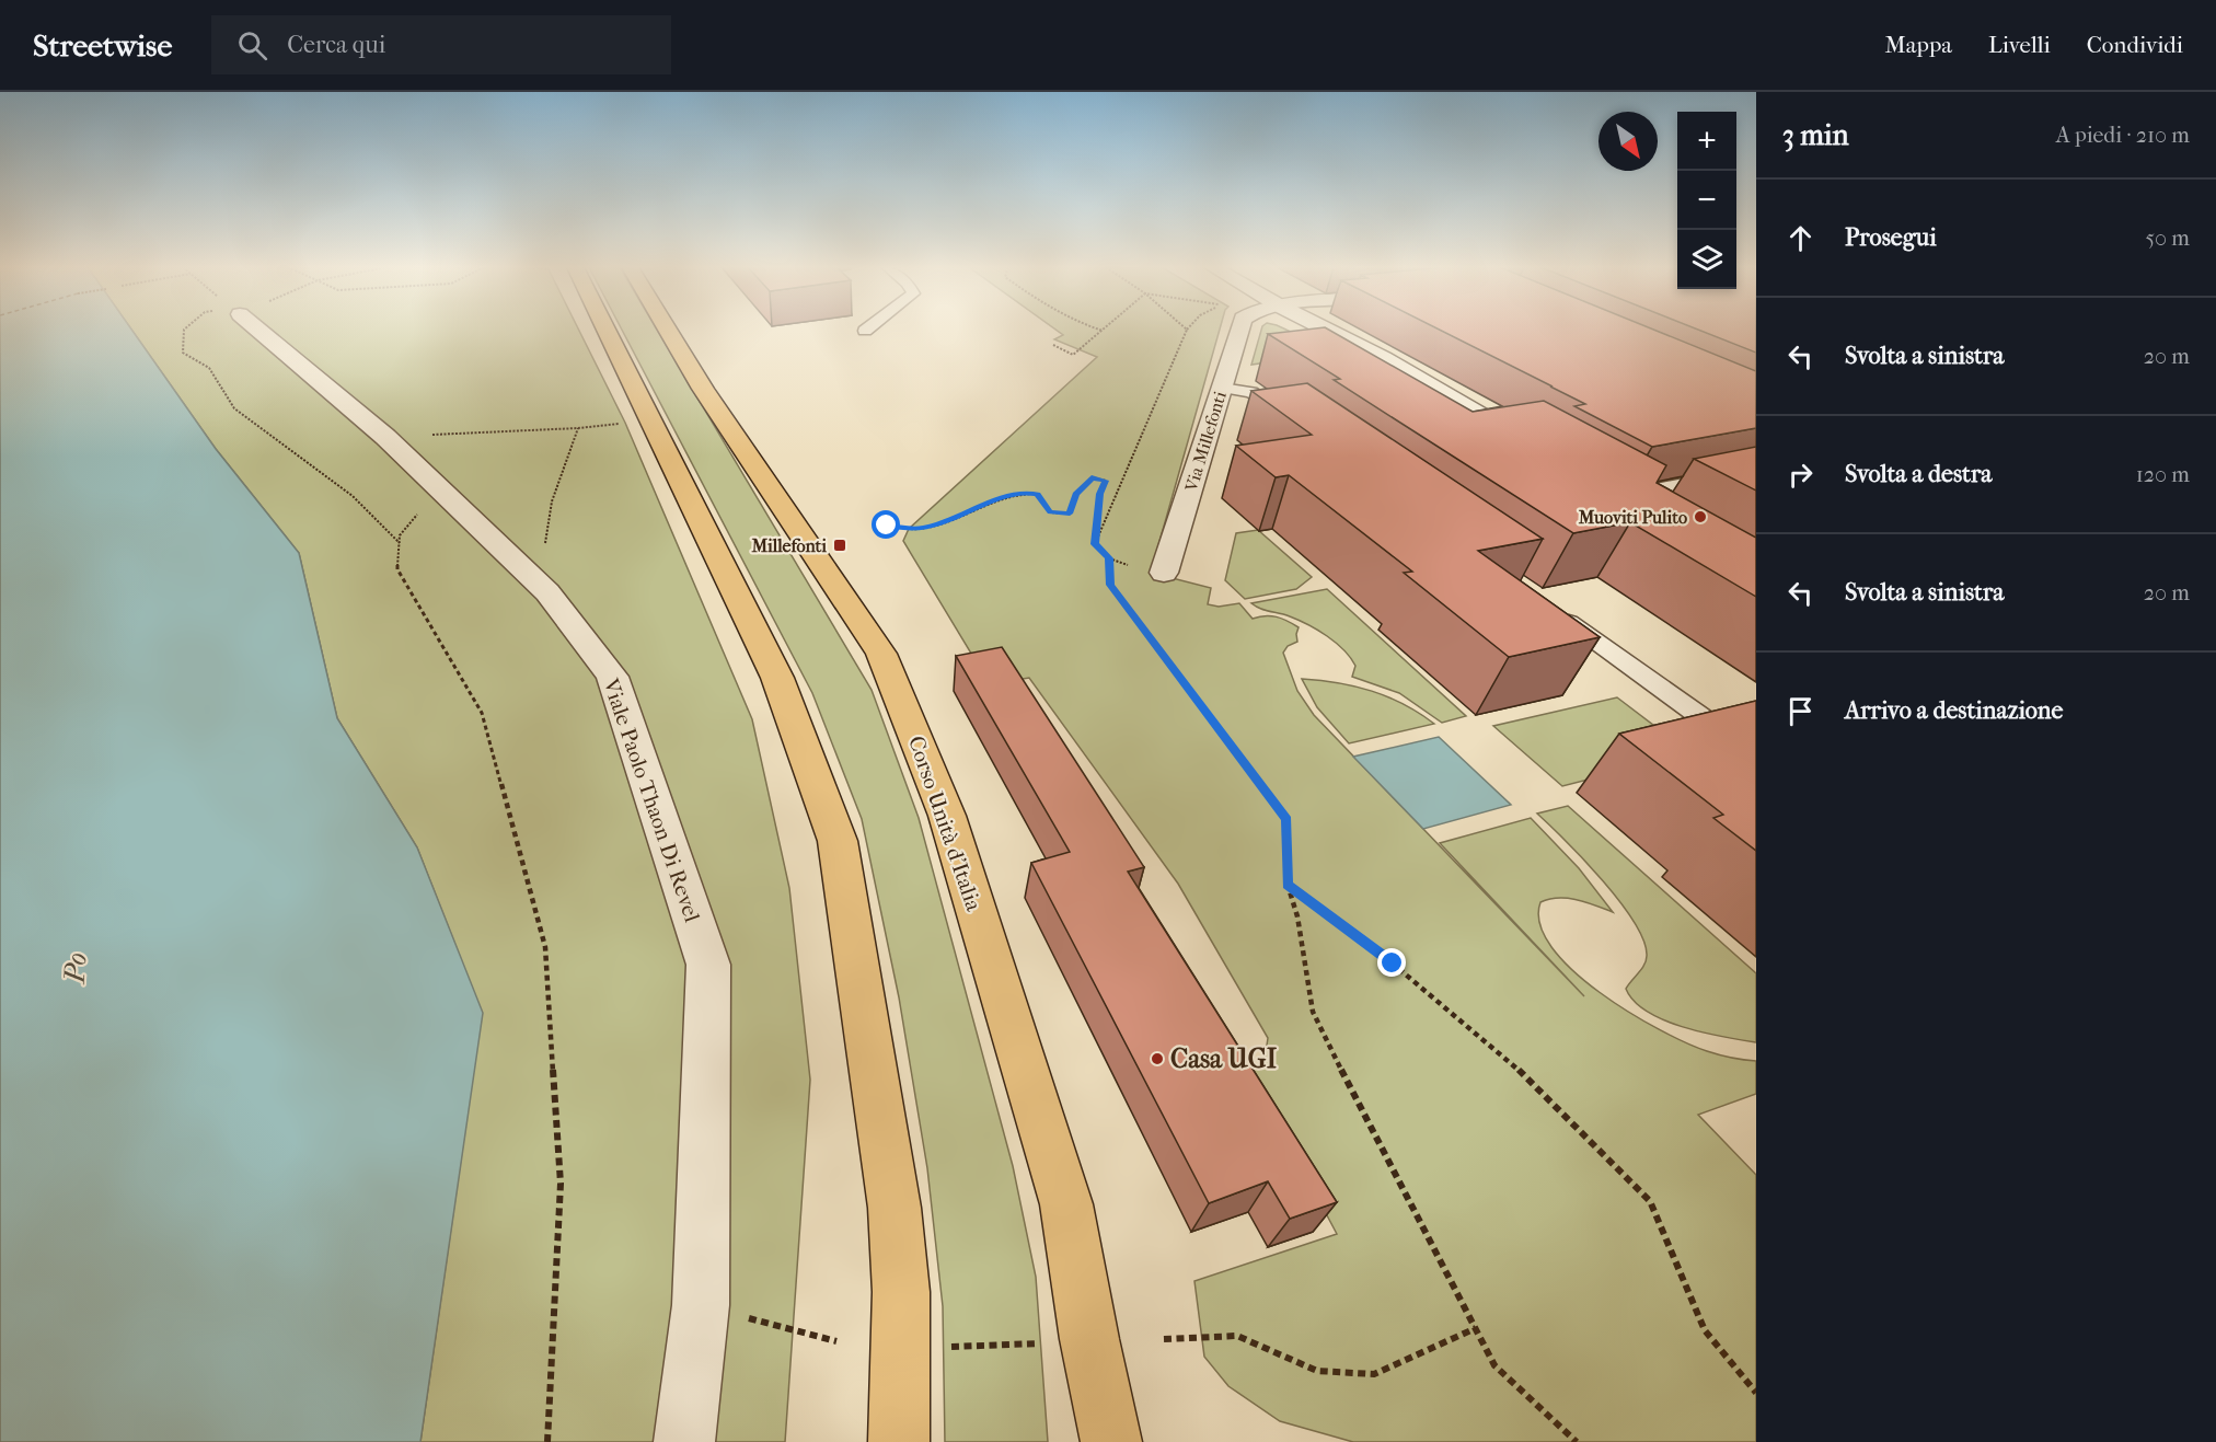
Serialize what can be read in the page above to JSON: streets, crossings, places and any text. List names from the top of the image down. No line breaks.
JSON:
{"streets":{"main road":["Corso Unità d'Italia"],"street":["Via Millefonti","Viale Paolo Thaon Di Revel"]},"water":["Po"],"places":{"other":["Muoviti Pulito","Casa UGI"],"transit":["Millefonti"]},"north":"bottom right","page":{"header":"Streetwise","search":"Cerca qui","nav":["Mappa","Livelli","Condividi"],"heading":["3 min","A piedi · 210 m"],"map_buttons":["+","−"],"list":[["Prosegui","50 m"],["Svolta a sinistra","20 m"],["Svolta a destra","120 m"],["Svolta a sinistra","20 m"],"Arrivo a destinazione"]}}
